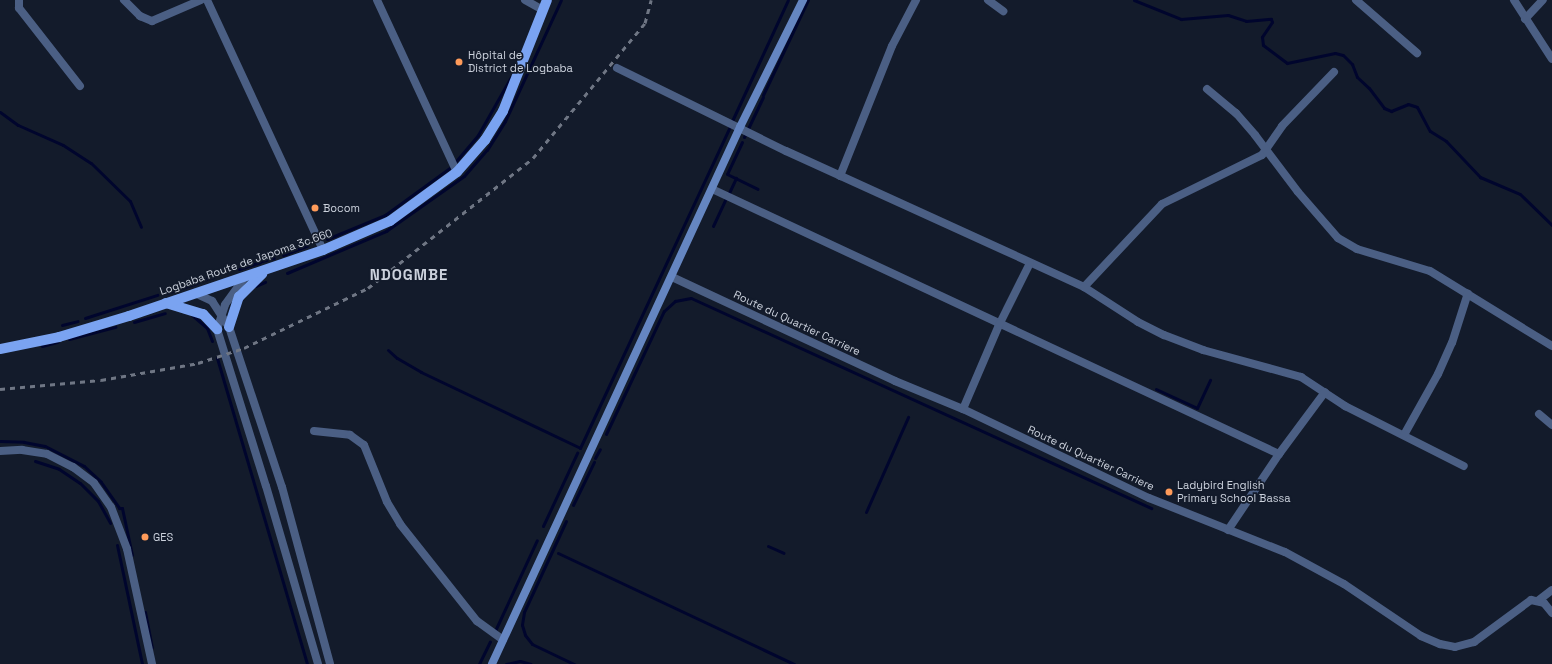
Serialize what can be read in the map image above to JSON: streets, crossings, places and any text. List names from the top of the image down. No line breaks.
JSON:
{"streets":{"main road":["Logbaba Route de Japoma 3c.660"],"street":["Route du Quartier Carriere"]},"districts":["NDOGMBE"],"places":["Hôpital de District de Logbaba","Bocom","Ladybird English Primary School Bassa","GES"]}
